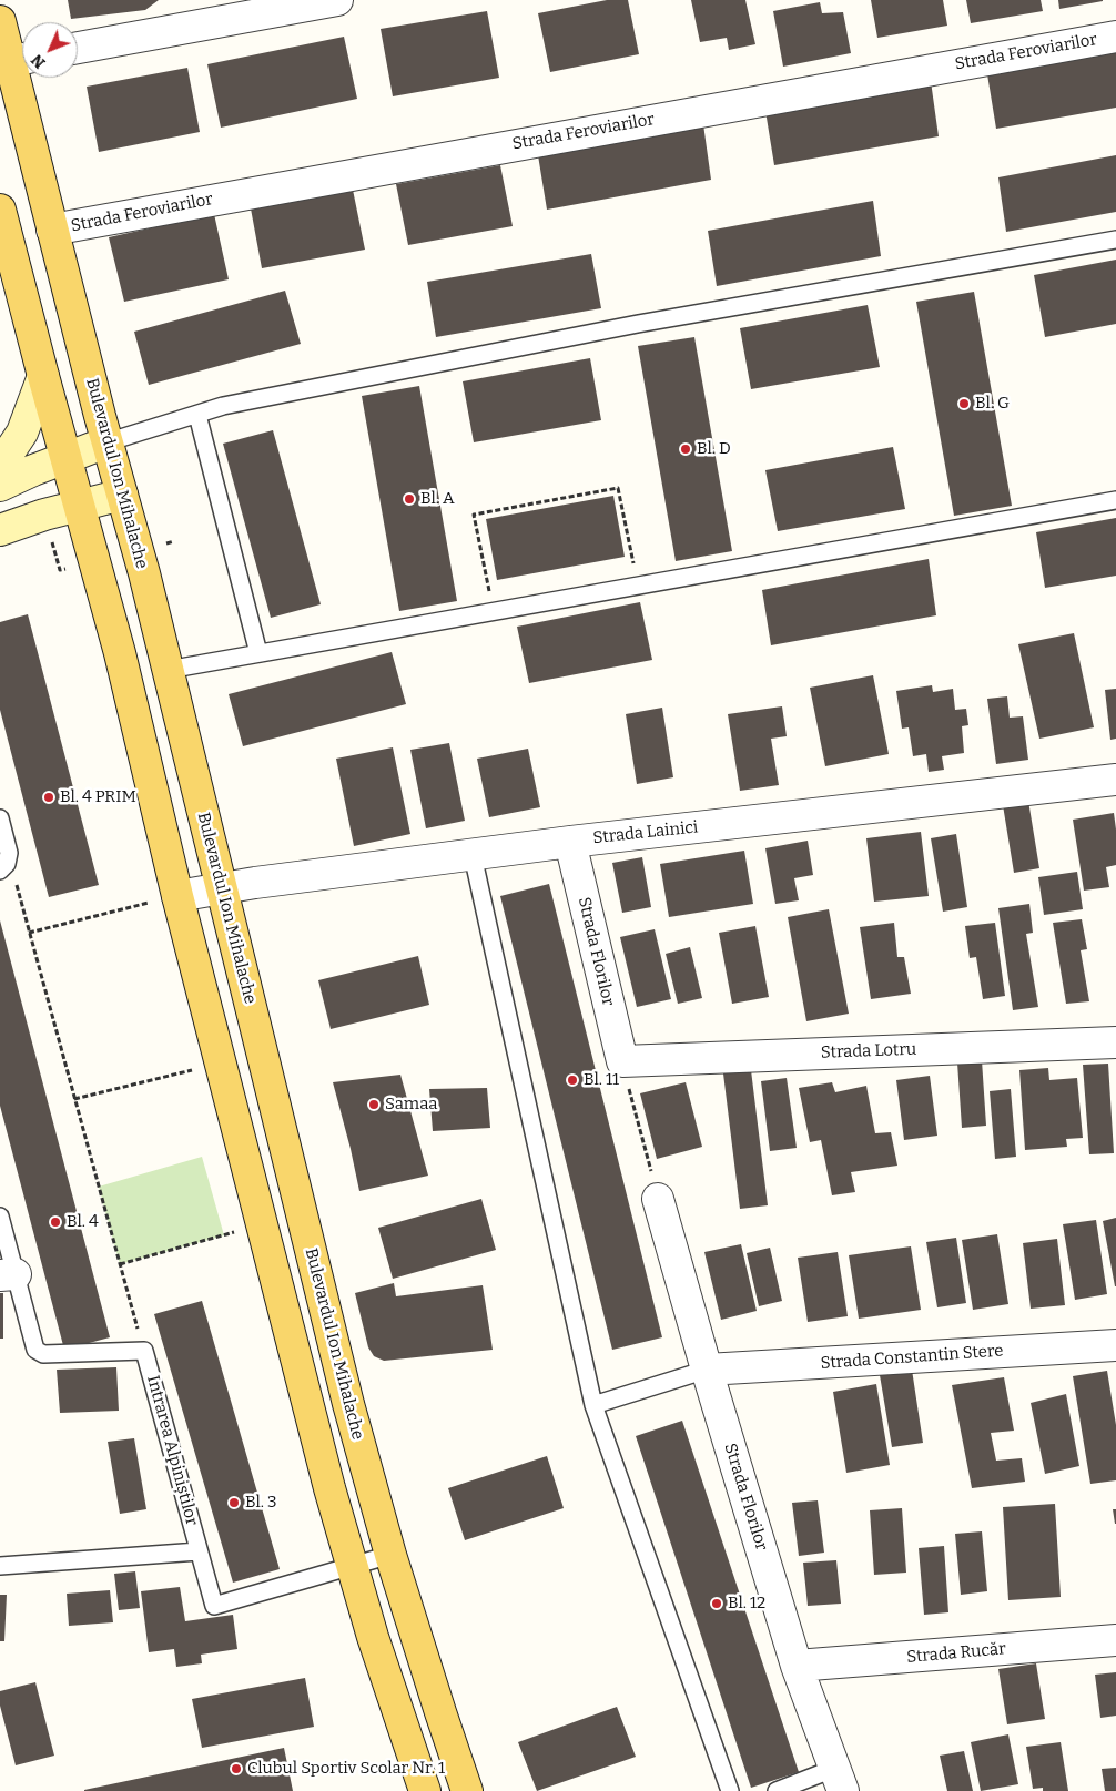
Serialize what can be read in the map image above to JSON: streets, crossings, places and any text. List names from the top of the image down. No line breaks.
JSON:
{"streets":{"main road":["Bulevardul Ion Mihalache"],"street":["Strada Feroviarilor","Strada Lainici","Strada Florilor","Strada Lotru","Strada Constantin Stere","Strada Rucăr"],"lane":["Intrarea Alpiniștilor"]},"crossings":[["Strada Feroviarilor","Bulevardul Ion Mihalache"],["Bulevardul Ion Mihalache","Strada Lainici"],["Strada Lainici","Strada Florilor"],["Strada Florilor","Strada Lotru"],["Strada Florilor","Strada Constantin Stere"],["Strada Florilor","Strada Rucăr"]],"places":["Bl. G","Bl. D","Bl. A","Bl. 4 PRIM","Bl. 11","Samaa","Bl. 4","Bl. 3","Bl. 12","Clubul Sportiv Scolar Nr. 1"],"north":"bottom left"}
